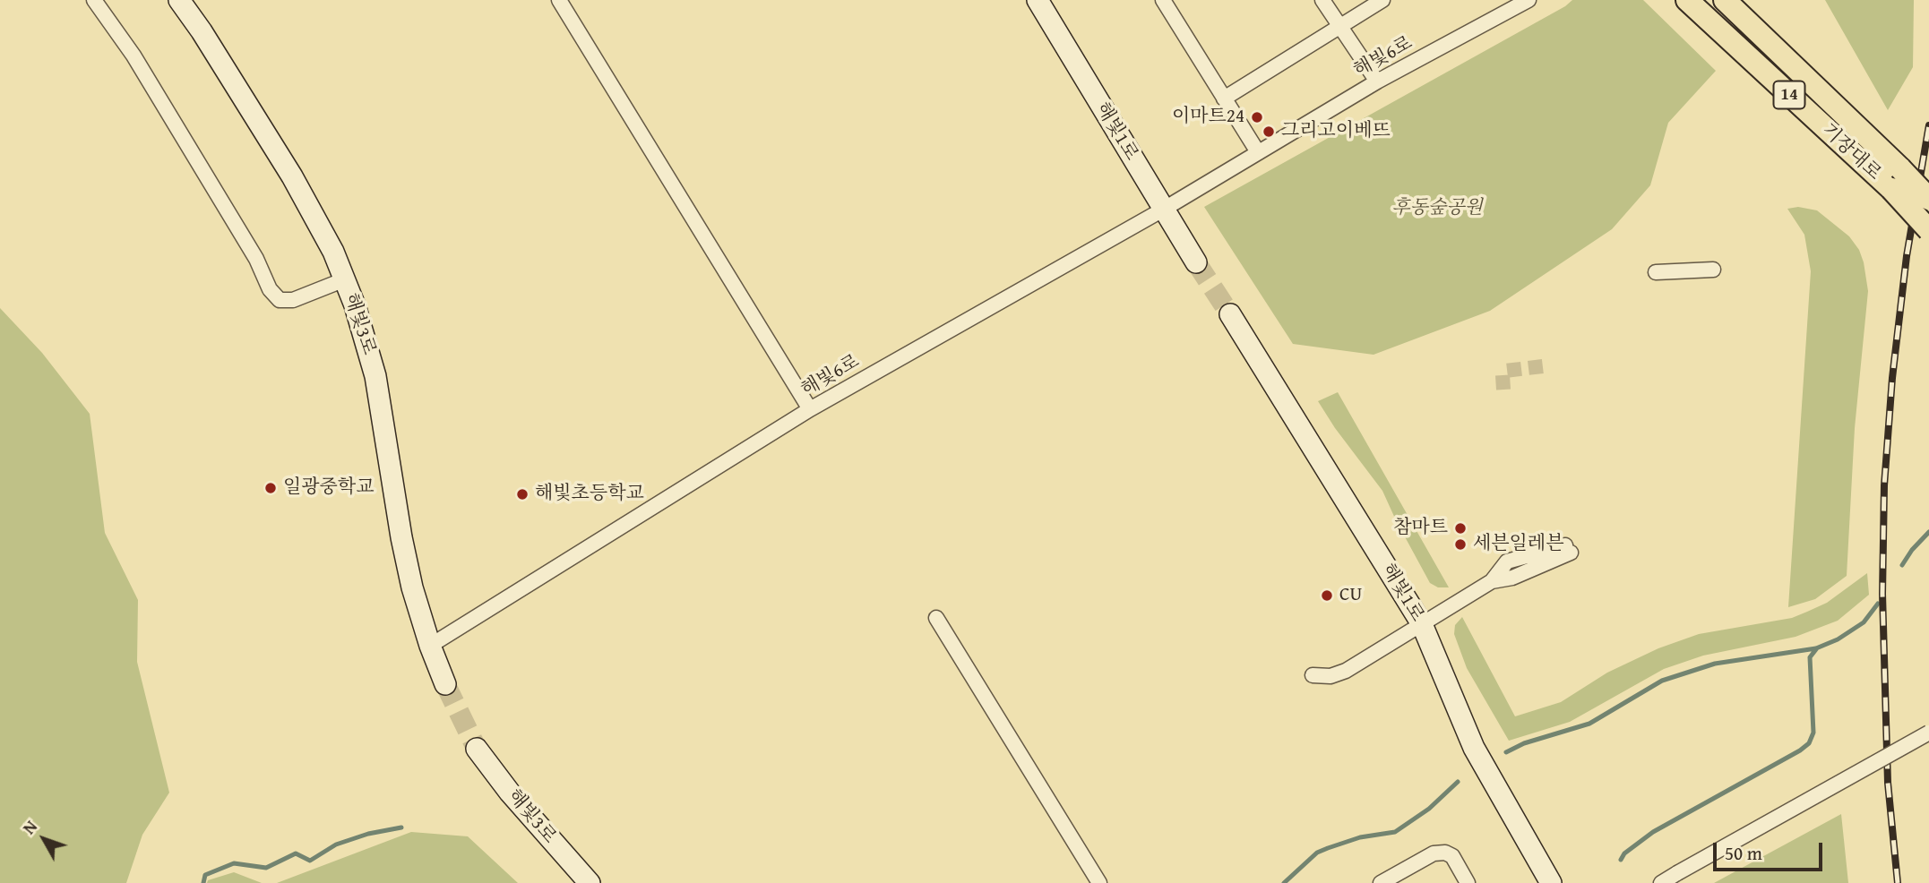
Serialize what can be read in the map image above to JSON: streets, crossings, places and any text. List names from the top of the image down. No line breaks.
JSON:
{"streets":{"main road":["14","기장대로"],"street":["해빛6로","해빛1로","해빛3로"]},"crossings":[["해빛6로","해빛1로"],["해빛6로","해빛3로"]],"parks":["후동숲공원"],"places":["이마트24","그리고이베뜨","일광중학교","해빛초등학교","참마트","세븐일레븐","CU"],"scale_bar":"50 m","north":"top left"}
